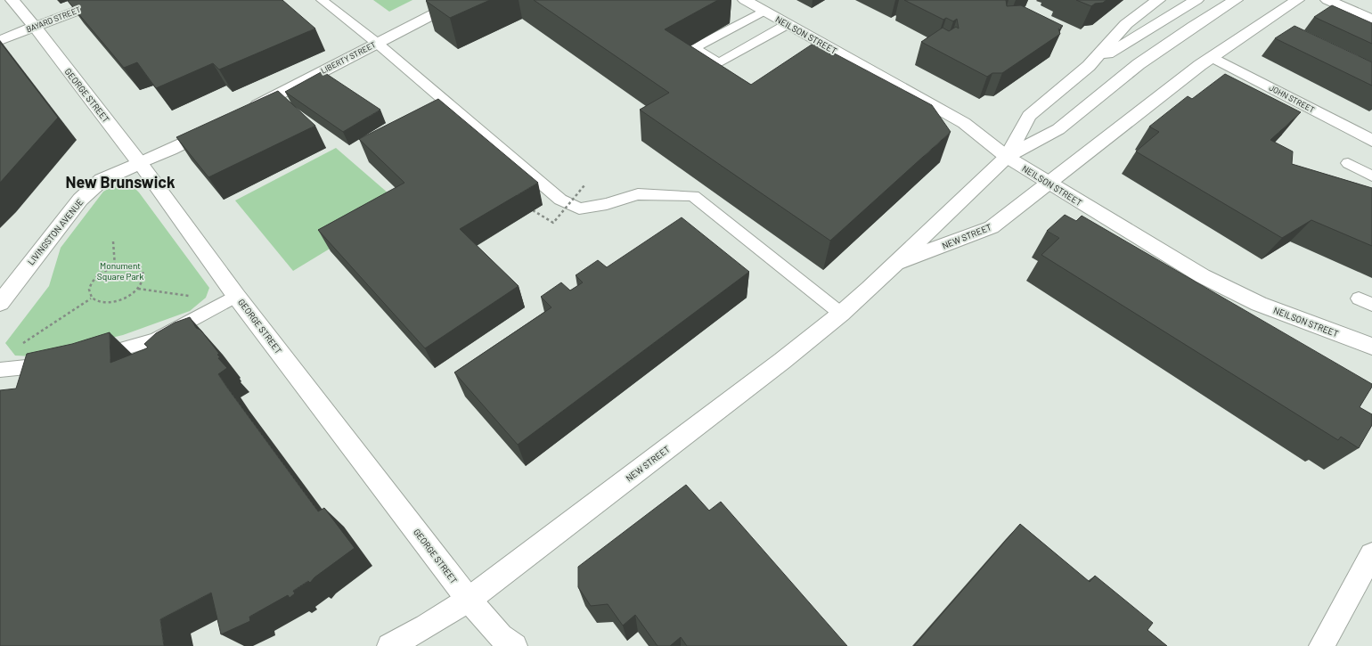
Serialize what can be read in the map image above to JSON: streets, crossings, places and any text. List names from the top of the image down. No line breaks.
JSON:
{"streets":{"street":["BAYARD STREET","NEILSON STREET","LIBERTY STREET","GEORGE STREET","JOHN STREET","LIVINGSTON AVENUE","NEW STREET"]},"crossings":[["BAYARD STREET","GEORGE STREET"],["NEILSON STREET","NEW STREET"],["GEORGE STREET","LIVINGSTON AVENUE"],["GEORGE STREET","NEW STREET"],["JOHN STREET","NEW STREET"]],"districts":["New Brunswick"],"parks":["Monument Square Park"]}
